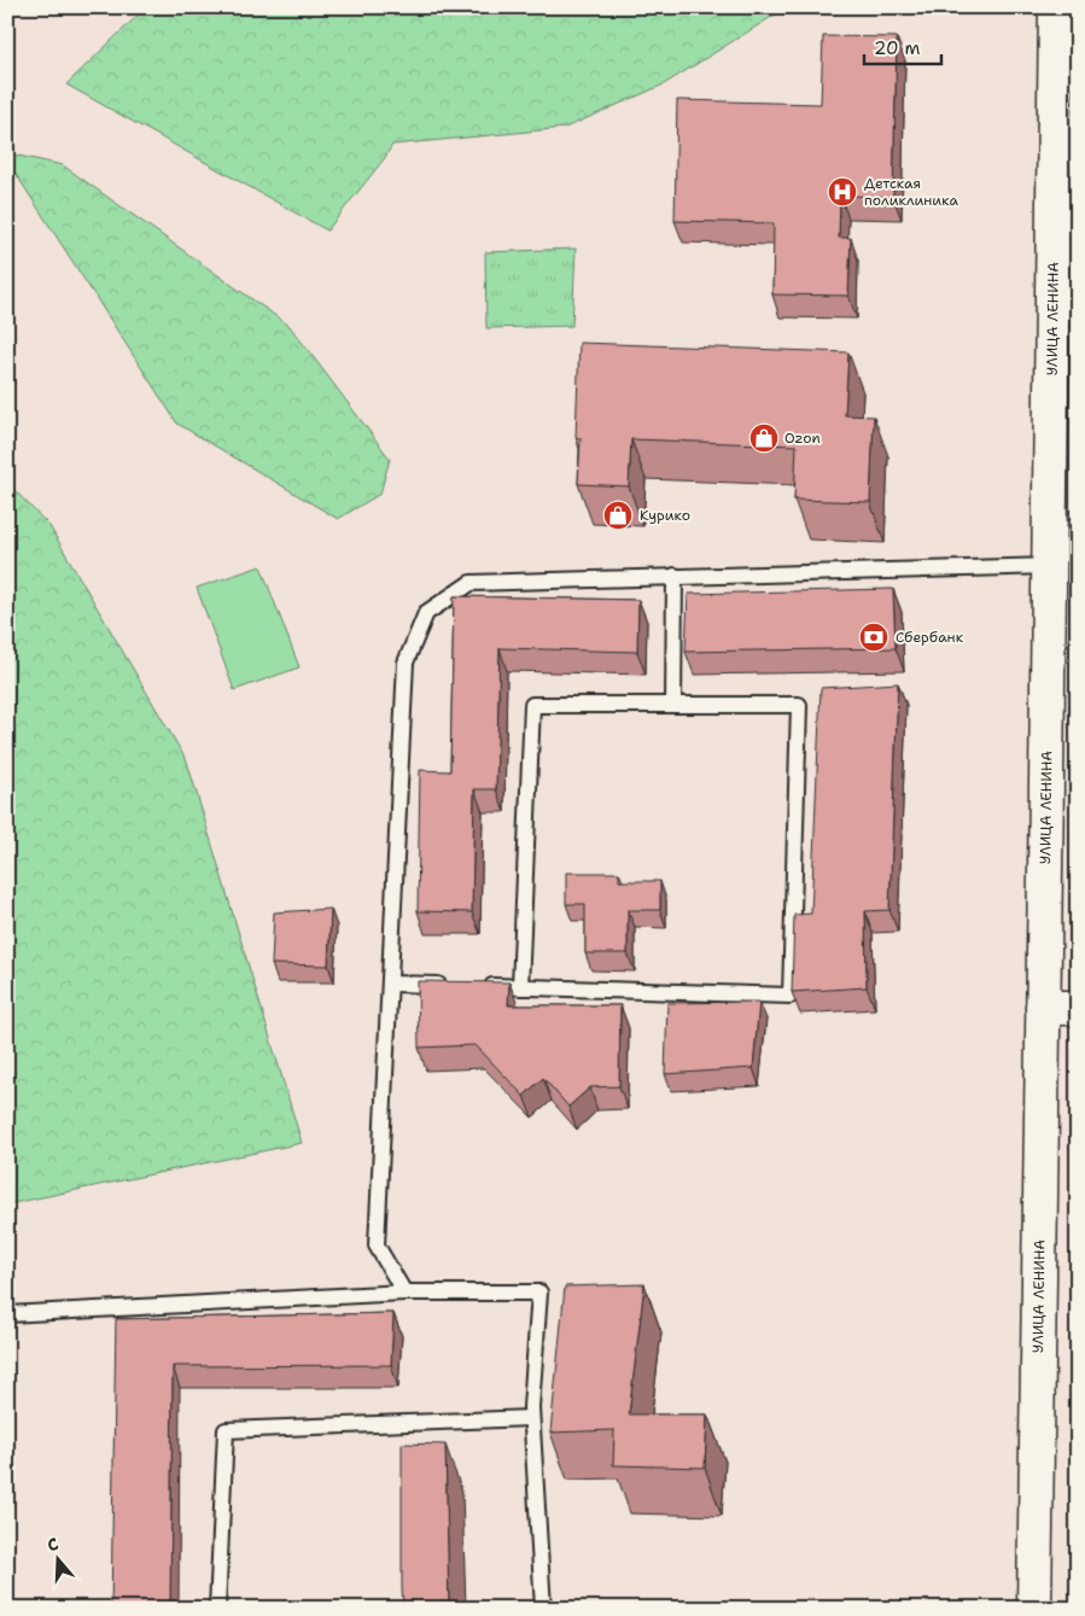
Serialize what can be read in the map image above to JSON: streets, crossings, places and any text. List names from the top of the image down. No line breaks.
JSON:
{"streets":{"main road":["УЛИЦА ЛЕНИНА"]},"places":{"hospital":["Детская поликлиника"],"shop":["Ozon","Курико"],"bank":["Сбербанк"]},"scale_bar":"20 m","north":"top"}
